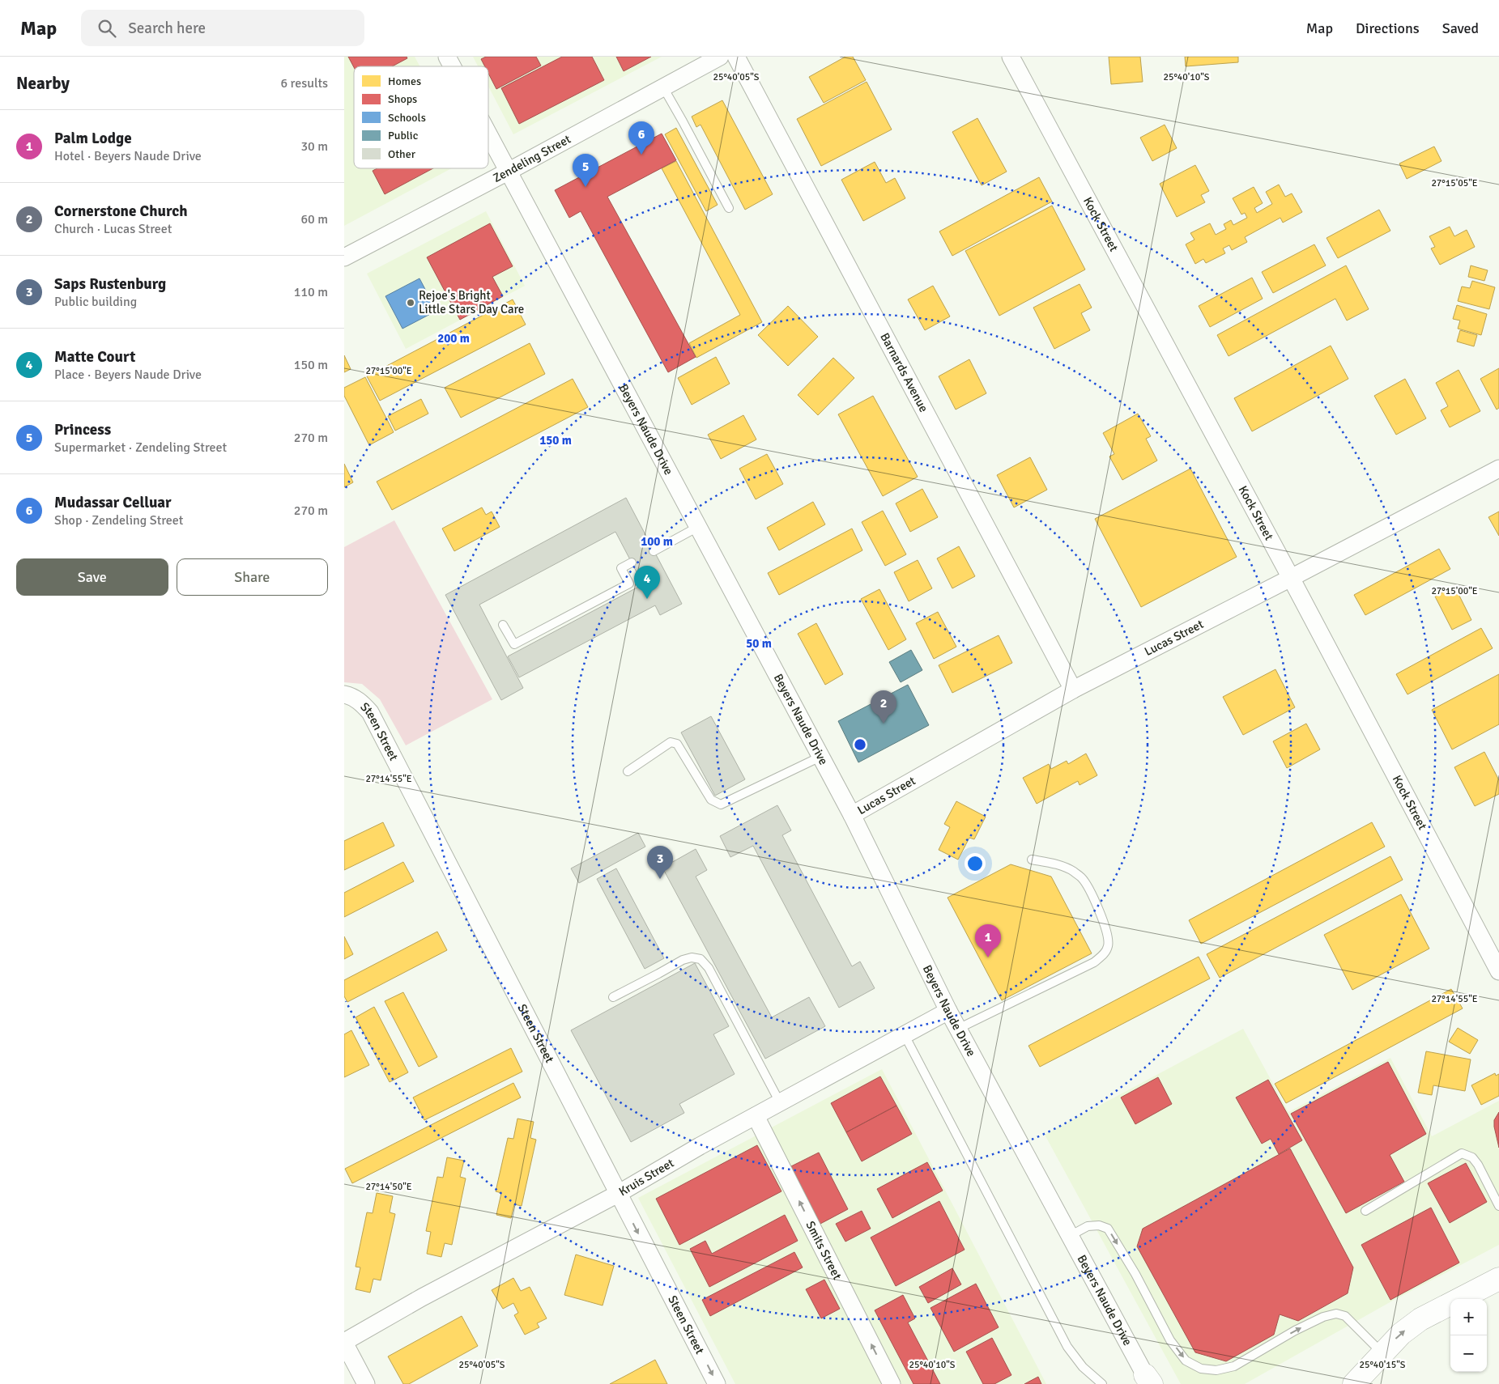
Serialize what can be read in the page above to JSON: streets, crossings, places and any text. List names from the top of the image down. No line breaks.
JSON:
{"streets":{"street":["Zendeling Street","Kock Street","Barnards Avenue","Beyers Naude Drive","Lucas Street","Steen Street","Kruis Street","Smits Street"]},"crossings":[["Zendeling Street","Beyers Naude Drive"],["Kock Street","Lucas Street"],["Barnards Avenue","Lucas Street"],["Beyers Naude Drive","Lucas Street"],["Beyers Naude Drive","Kruis Street"],["Steen Street","Kruis Street"],["Kruis Street","Smits Street"]],"one_way":["Smits Street"],"places":["Rejoe's Bright Little Stars Day Care"],"legend":["Homes","Shops","Schools","Public","Other"],"page":{"header":"Map","search":"Search here","nav":["Map","Directions","Saved"],"heading":["Nearby","6 results"],"list":[{"mark":"1","name":"Palm Lodge","note":"Hotel · Beyers Naude Drive","value":"30 m"},{"mark":"2","name":"Cornerstone Church","note":"Church · Lucas Street","value":"60 m"},{"mark":"3","name":"Saps Rustenburg","note":"Public building","value":"110 m"},{"mark":"4","name":"Matte Court","note":"Place · Beyers Naude Drive","value":"150 m"},{"mark":"5","name":"Princess","note":"Supermarket · Zendeling Street","value":"270 m"},{"mark":"6","name":"Mudassar Celluar","note":"Shop · Zendeling Street","value":"270 m"}],"pins":["6","5","4","2","3","1"],"buttons":["Save","Share"],"map_buttons":["+","−"]},"coordinates":["25°40'05\"S","25°40'10\"S","27°15'05\"E","27°15'00\"E","27°14'55\"E","27°14'50\"E","25°40'15\"S"],"rings":["200 m","150 m","100 m","50 m"]}
